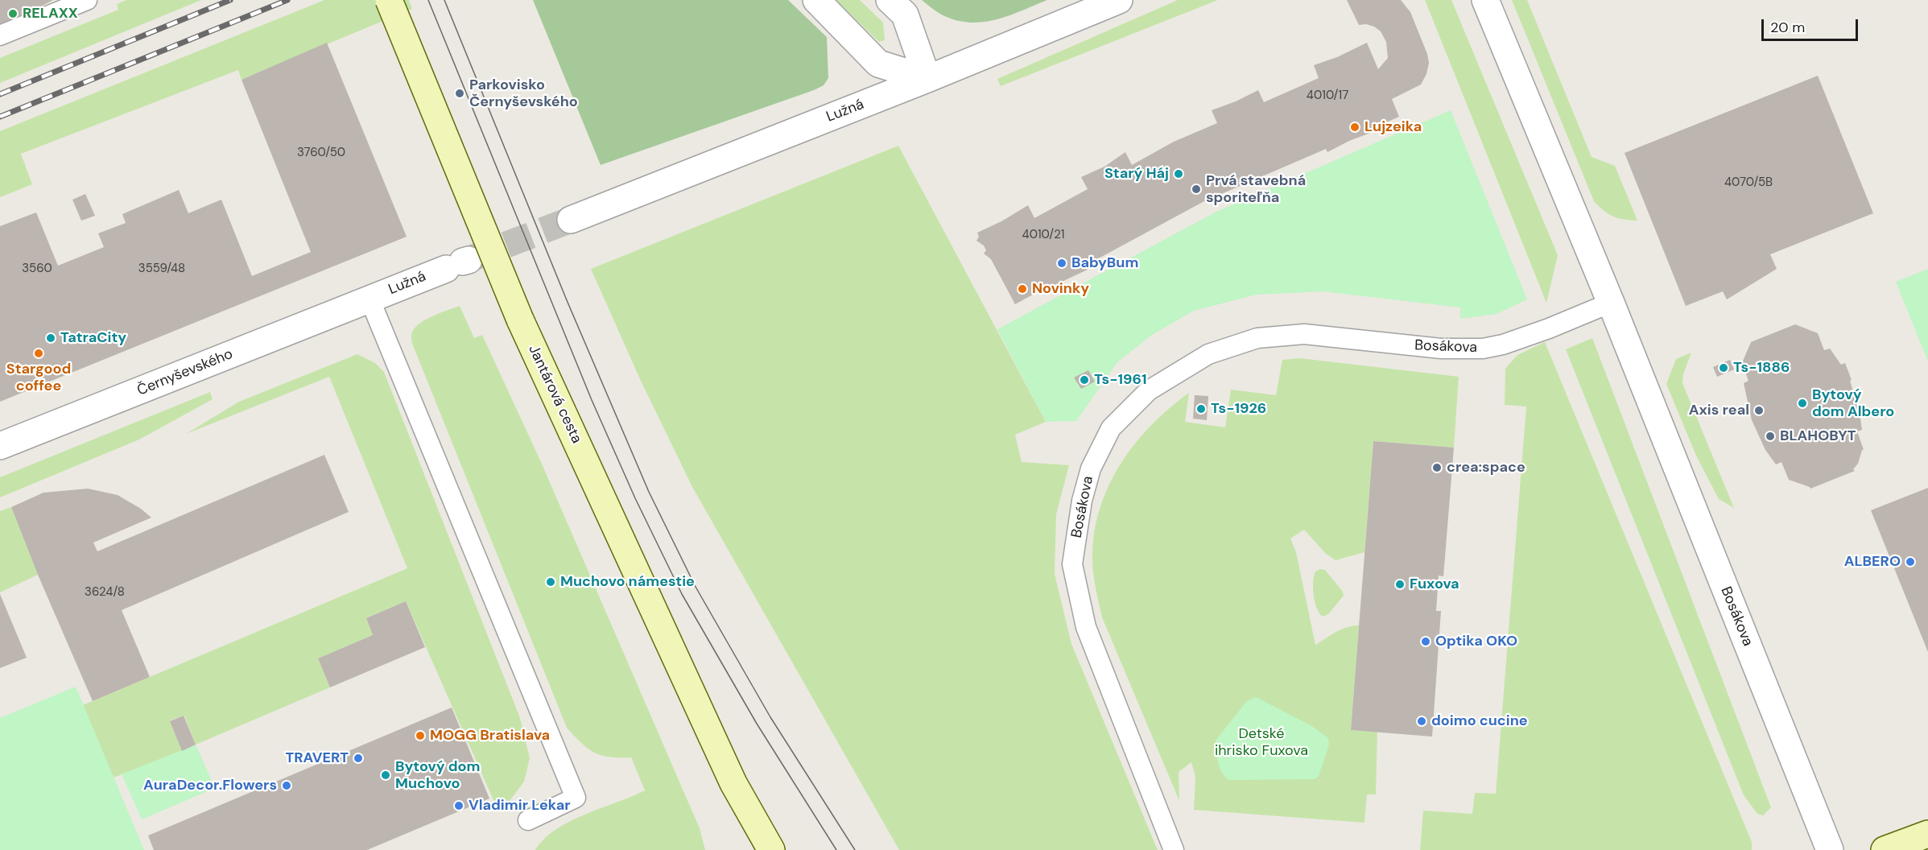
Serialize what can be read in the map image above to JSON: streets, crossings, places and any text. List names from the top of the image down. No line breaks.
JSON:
{"streets":{"street":["Lužná","Bosákova","Černyševského","Jantárová cesta"]},"crossings":[["Lužná","Černyševského"]],"parks":["Detské ihrisko Fuxova"],"places":["RELAXX","Parkovisko Černyševského","Lujzeika","Starý Háj","Prvá stavebná sporiteľňa","BabyBum","Novinky","TatraCity","Stargood coffee","Ts-1886","Ts-1961","Bytový dom Albero","Ts-1926","Axis real","BLAHOBYT","crea:space","ALBERO","Muchovo námestie","Fuxova","Optika OKO","doimo cucine","MOGG Bratislava","TRAVERT","Bytový dom Muchovo","AuraDecor.Flowers","Vladimir Lekar"],"house_numbers":["4010/17","3760/50","4070/5B","4010/21","3560","3559/48","3624/8"],"scale_bar":"20 m"}
